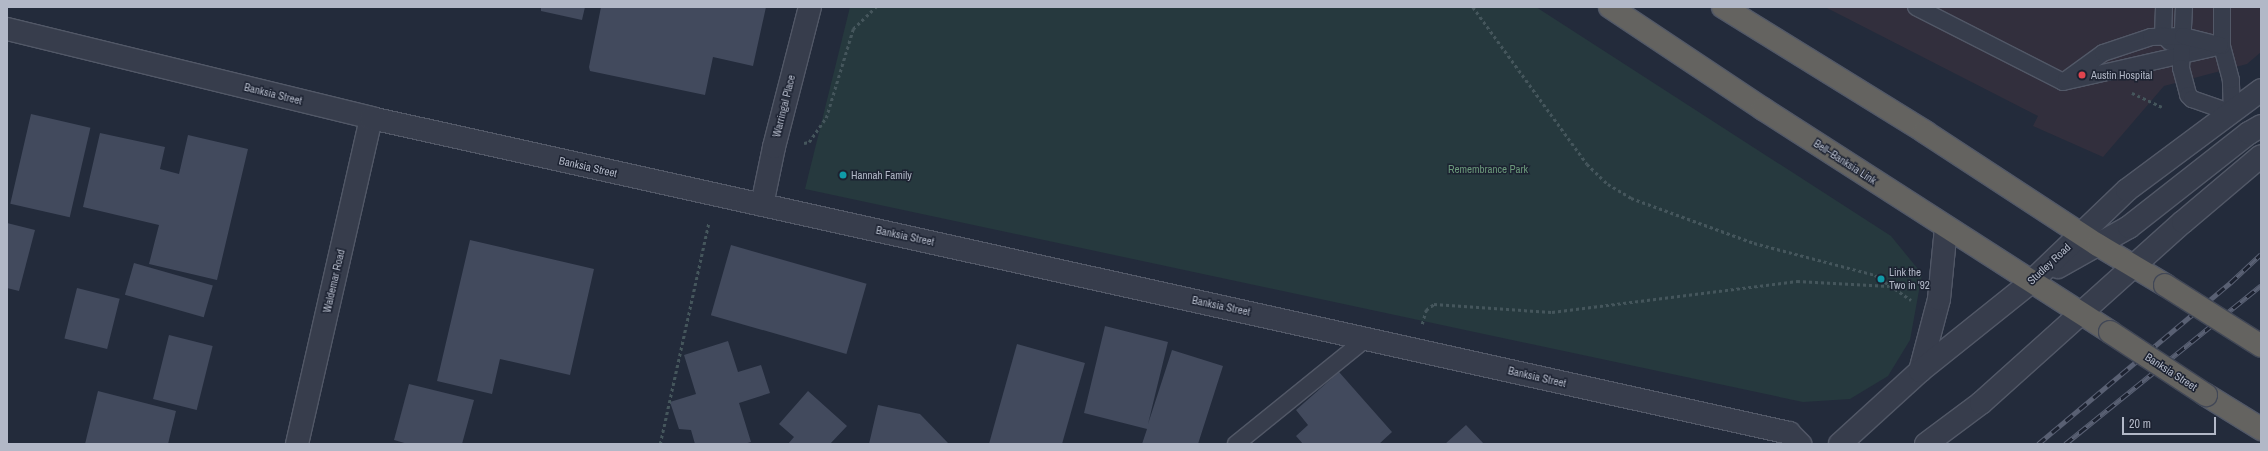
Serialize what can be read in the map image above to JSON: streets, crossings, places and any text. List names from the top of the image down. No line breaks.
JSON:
{"streets":{"highway":["Banksia Street","Bell–Banksia Link"],"street":["Warringal Place","Studley Road","Waldemar Road"]},"crossings":[["Banksia Street","Warringal Place"],["Banksia Street","Bell–Banksia Link"],["Banksia Street","Waldemar Road"],["Bell–Banksia Link","Studley Road"]],"parks":["Remembrance Park"],"places":["Austin Hospital","Hannah Family","Link the Two in '92"],"scale_bar":"20 m"}
